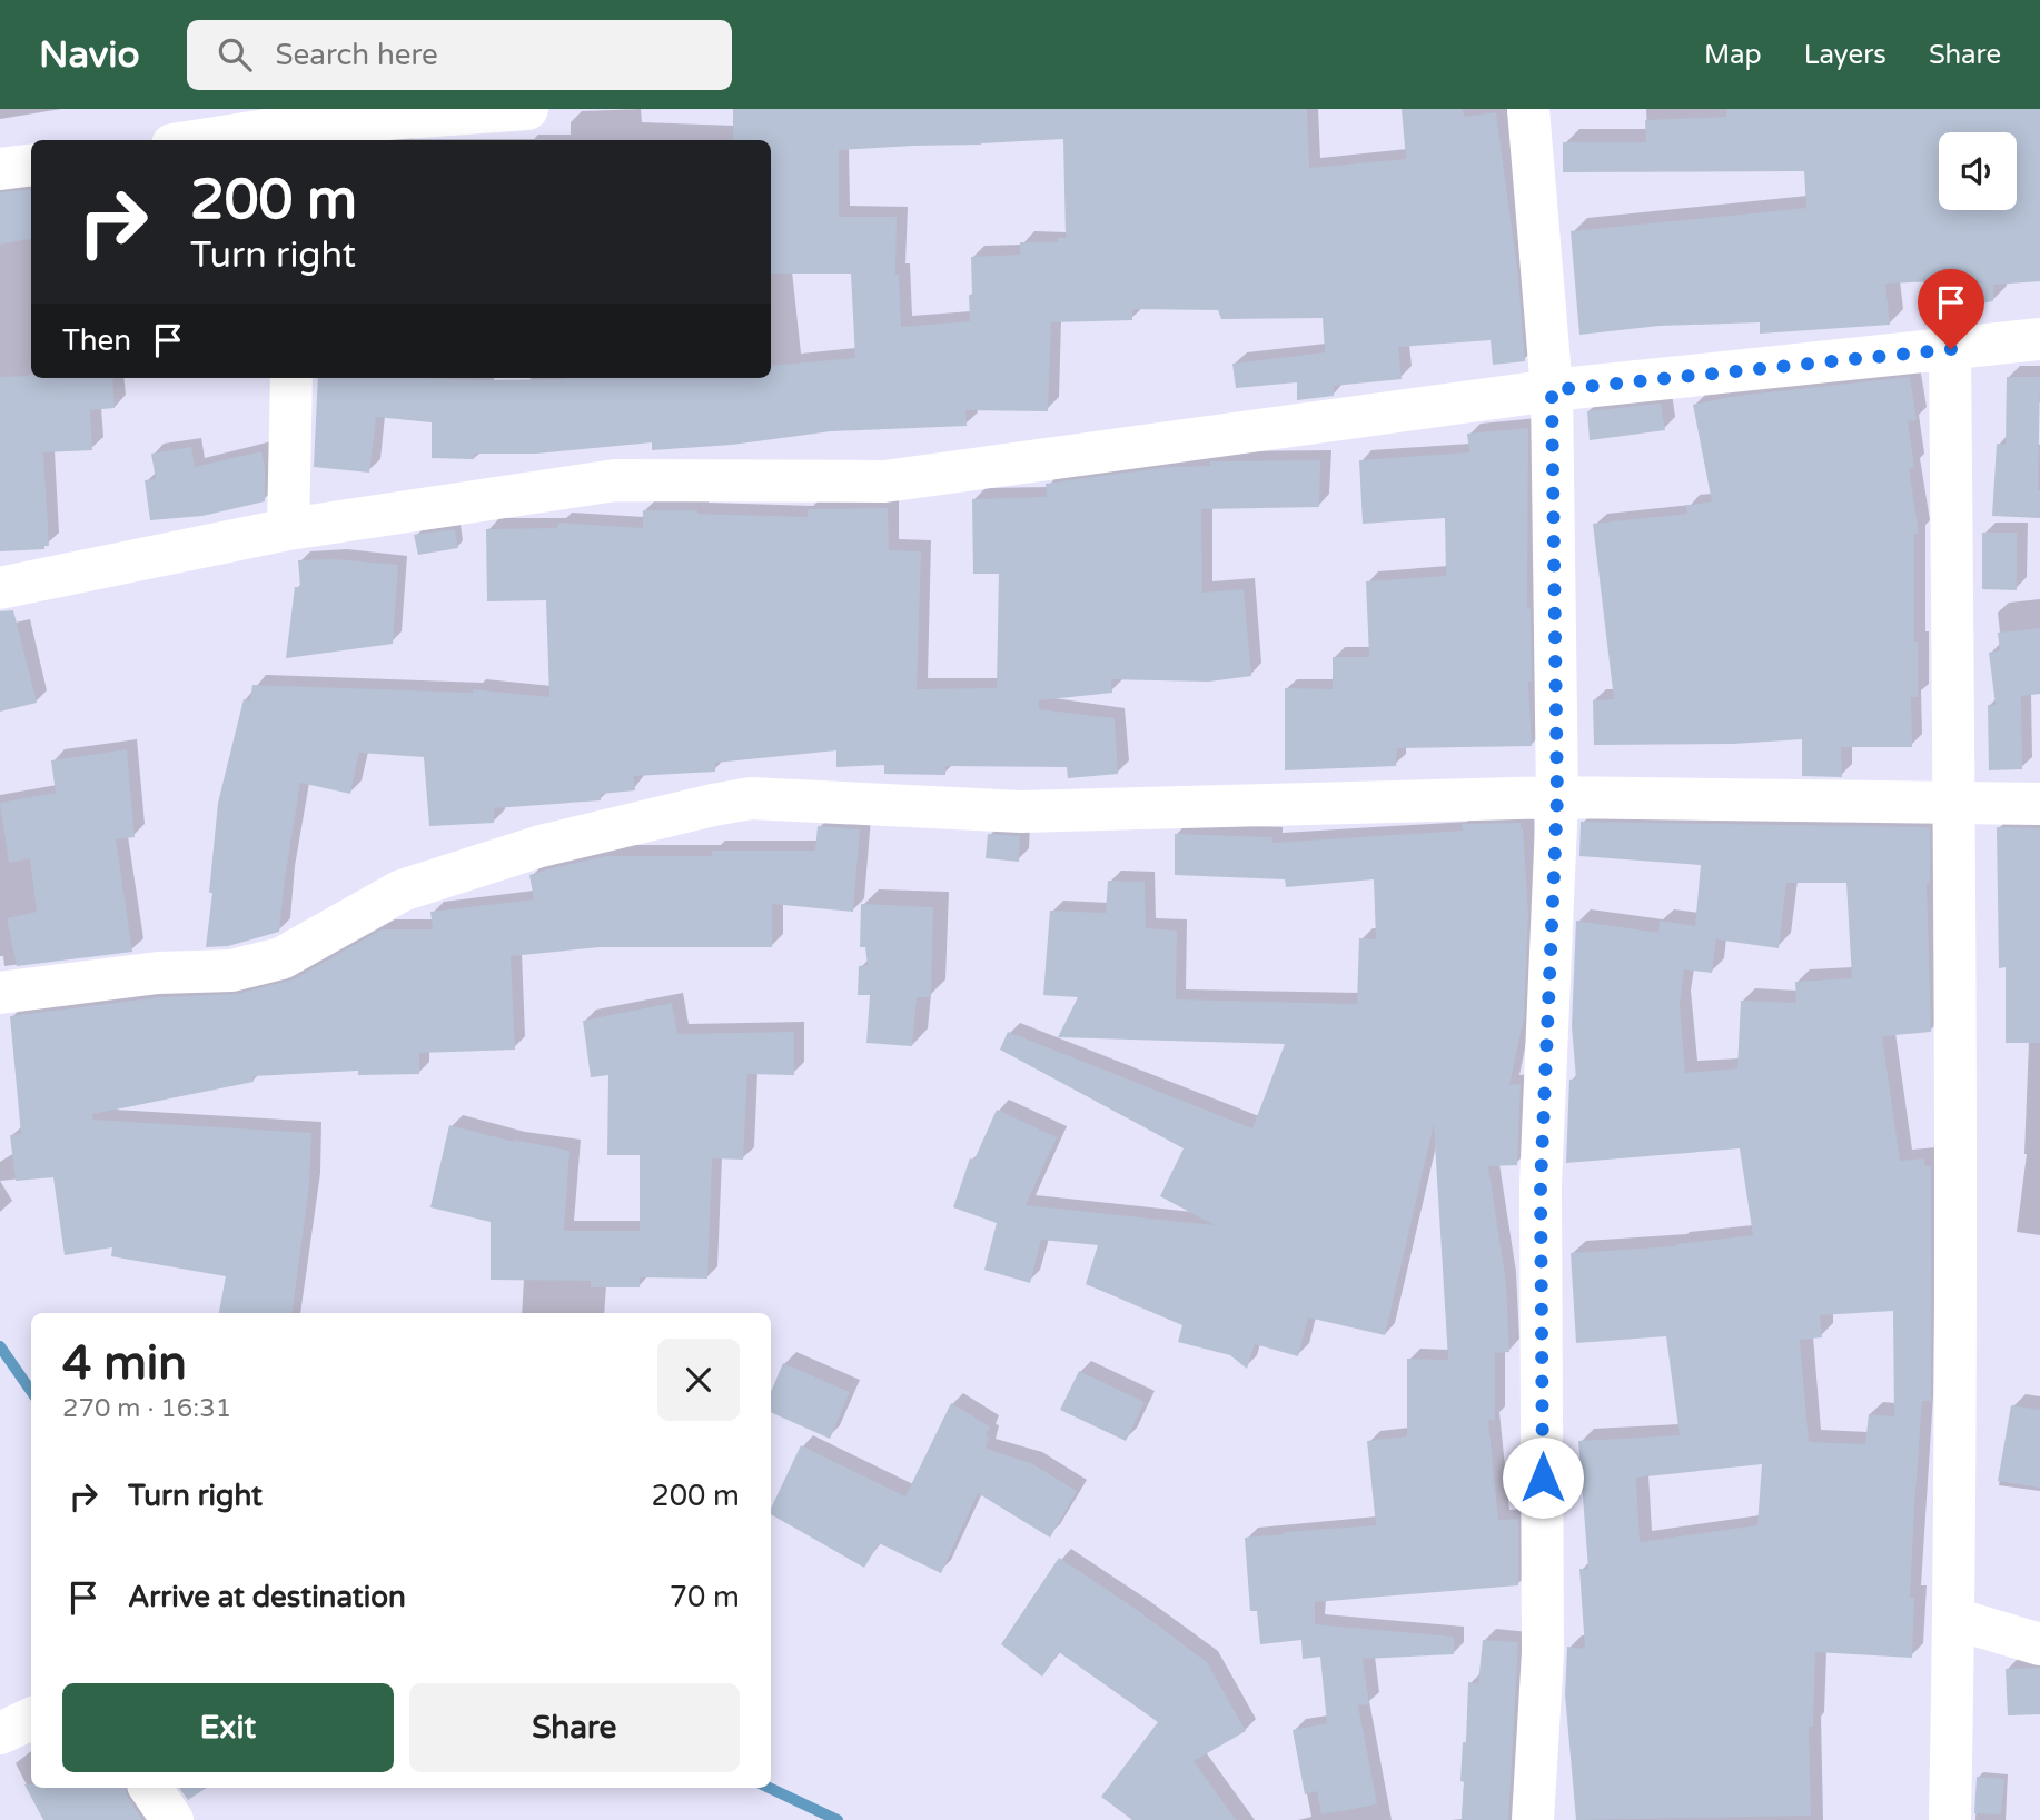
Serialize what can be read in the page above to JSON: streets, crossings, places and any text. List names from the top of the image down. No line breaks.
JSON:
{"page":{"header":"Navio","search":"Search here","nav":["Map","Layers","Share"],"turn":["200 m","Turn right"],"then":"Then","heading":["4 min","270 m · 16:31"],"list":[{"name":"Turn right","value":"200 m"},{"name":"Arrive at destination","value":"70 m"}],"buttons":["Exit","Share"]}}
